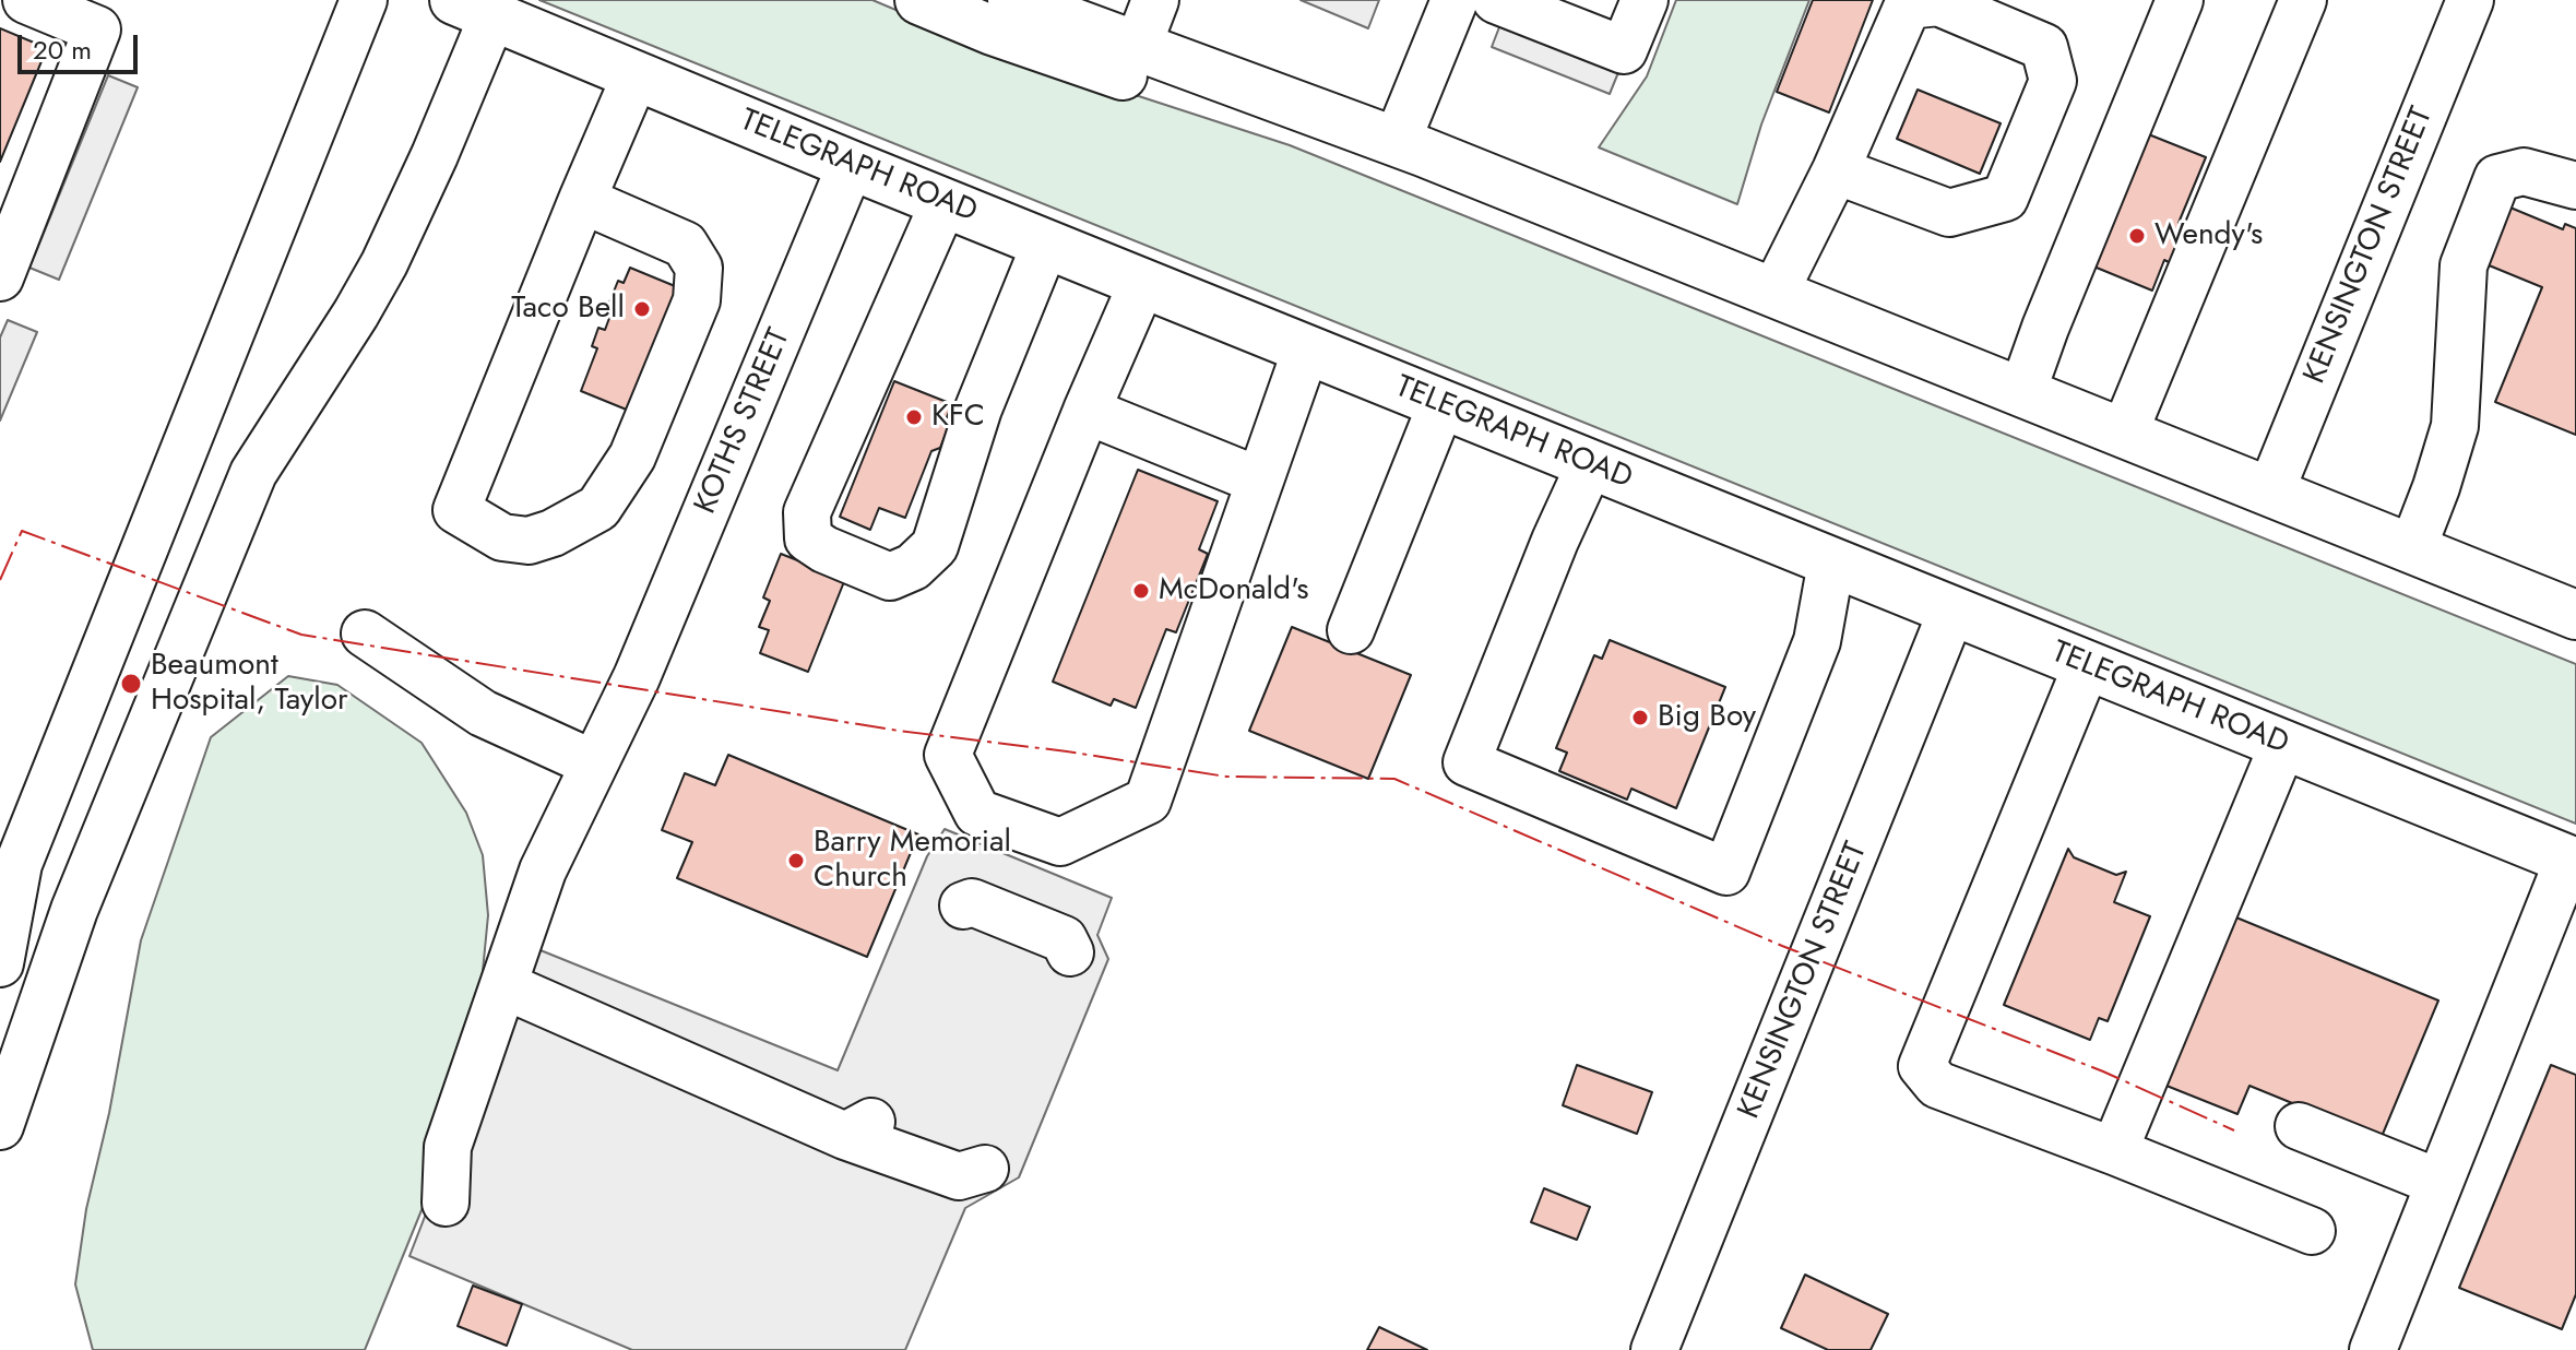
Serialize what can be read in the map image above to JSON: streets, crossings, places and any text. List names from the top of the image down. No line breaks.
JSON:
{"streets":{"main road":["TELEGRAPH ROAD"],"street":["KENSINGTON STREET","KOTHS STREET"]},"crossings":[["TELEGRAPH ROAD","KENSINGTON STREET"],["TELEGRAPH ROAD","KOTHS STREET"]],"places":["Wendy's","Taco Bell","KFC","McDonald's","Beaumont Hospital, Taylor","Big Boy","Barry Memorial Church"],"scale_bar":"20 m"}
